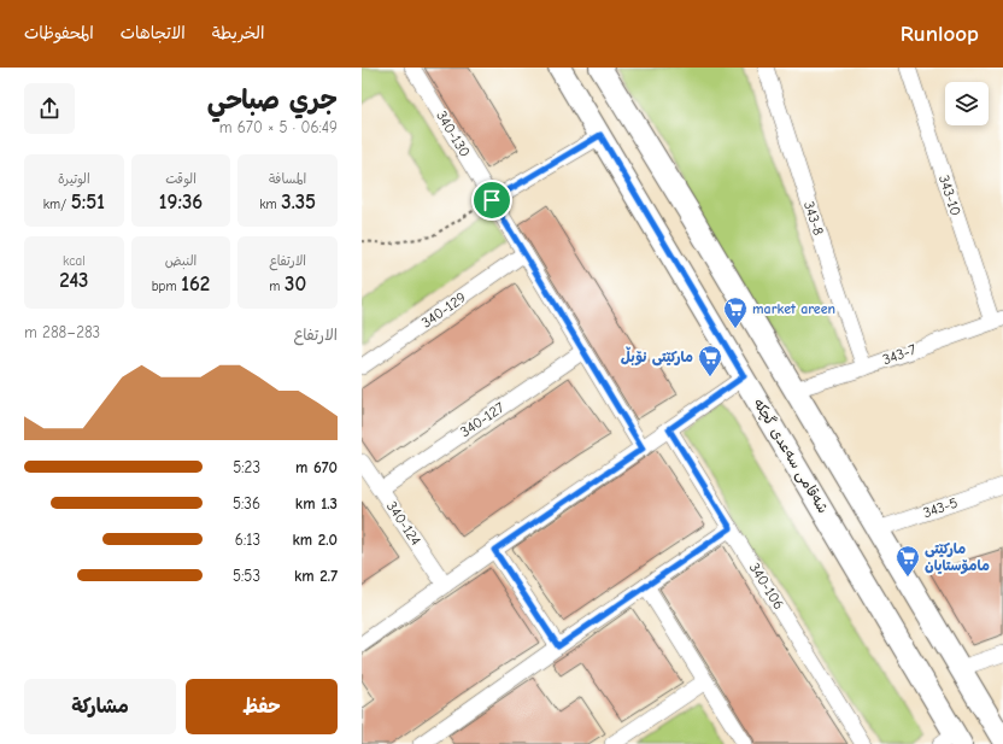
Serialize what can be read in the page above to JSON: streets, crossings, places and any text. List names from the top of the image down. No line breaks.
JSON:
{"streets":{"main road":["شەقامی سەعدی گچکە"],"street":["340-130","343-10","343-8","340-129","343-7","340-127","343-5","340-124","340-106"]},"crossings":[["340-130","340-129"],["340-130","340-127"],["343-10","343-7"],["343-8","343-7"],["340-127","340-124"]],"places":{"supermarket":["market areen","مارکێتی نۆبڵ","مارکێتی مامۆستایان"]},"page":{"header":"Runloop","nav":["الخريطة","الاتجاهات","المحفوظات"],"heading":["جري صباحي","06:49 · 5 × 670 m"],"stats":[["المسافة","3.35 km"],["الوقت","19:36"],["الوتيرة","5:51 /km"],["الارتفاع","30 m"],["النبض","162 bpm"],["kcal","243"]],"chart":["الارتفاع","283–288 m"],"list":[{"name":"670 m","note":"5:23"},{"name":"1.3 km","note":"5:36"},{"name":"2.0 km","note":"6:13"},{"name":"2.7 km","note":"5:53"}],"buttons":["حفظ","مشاركة"]}}
